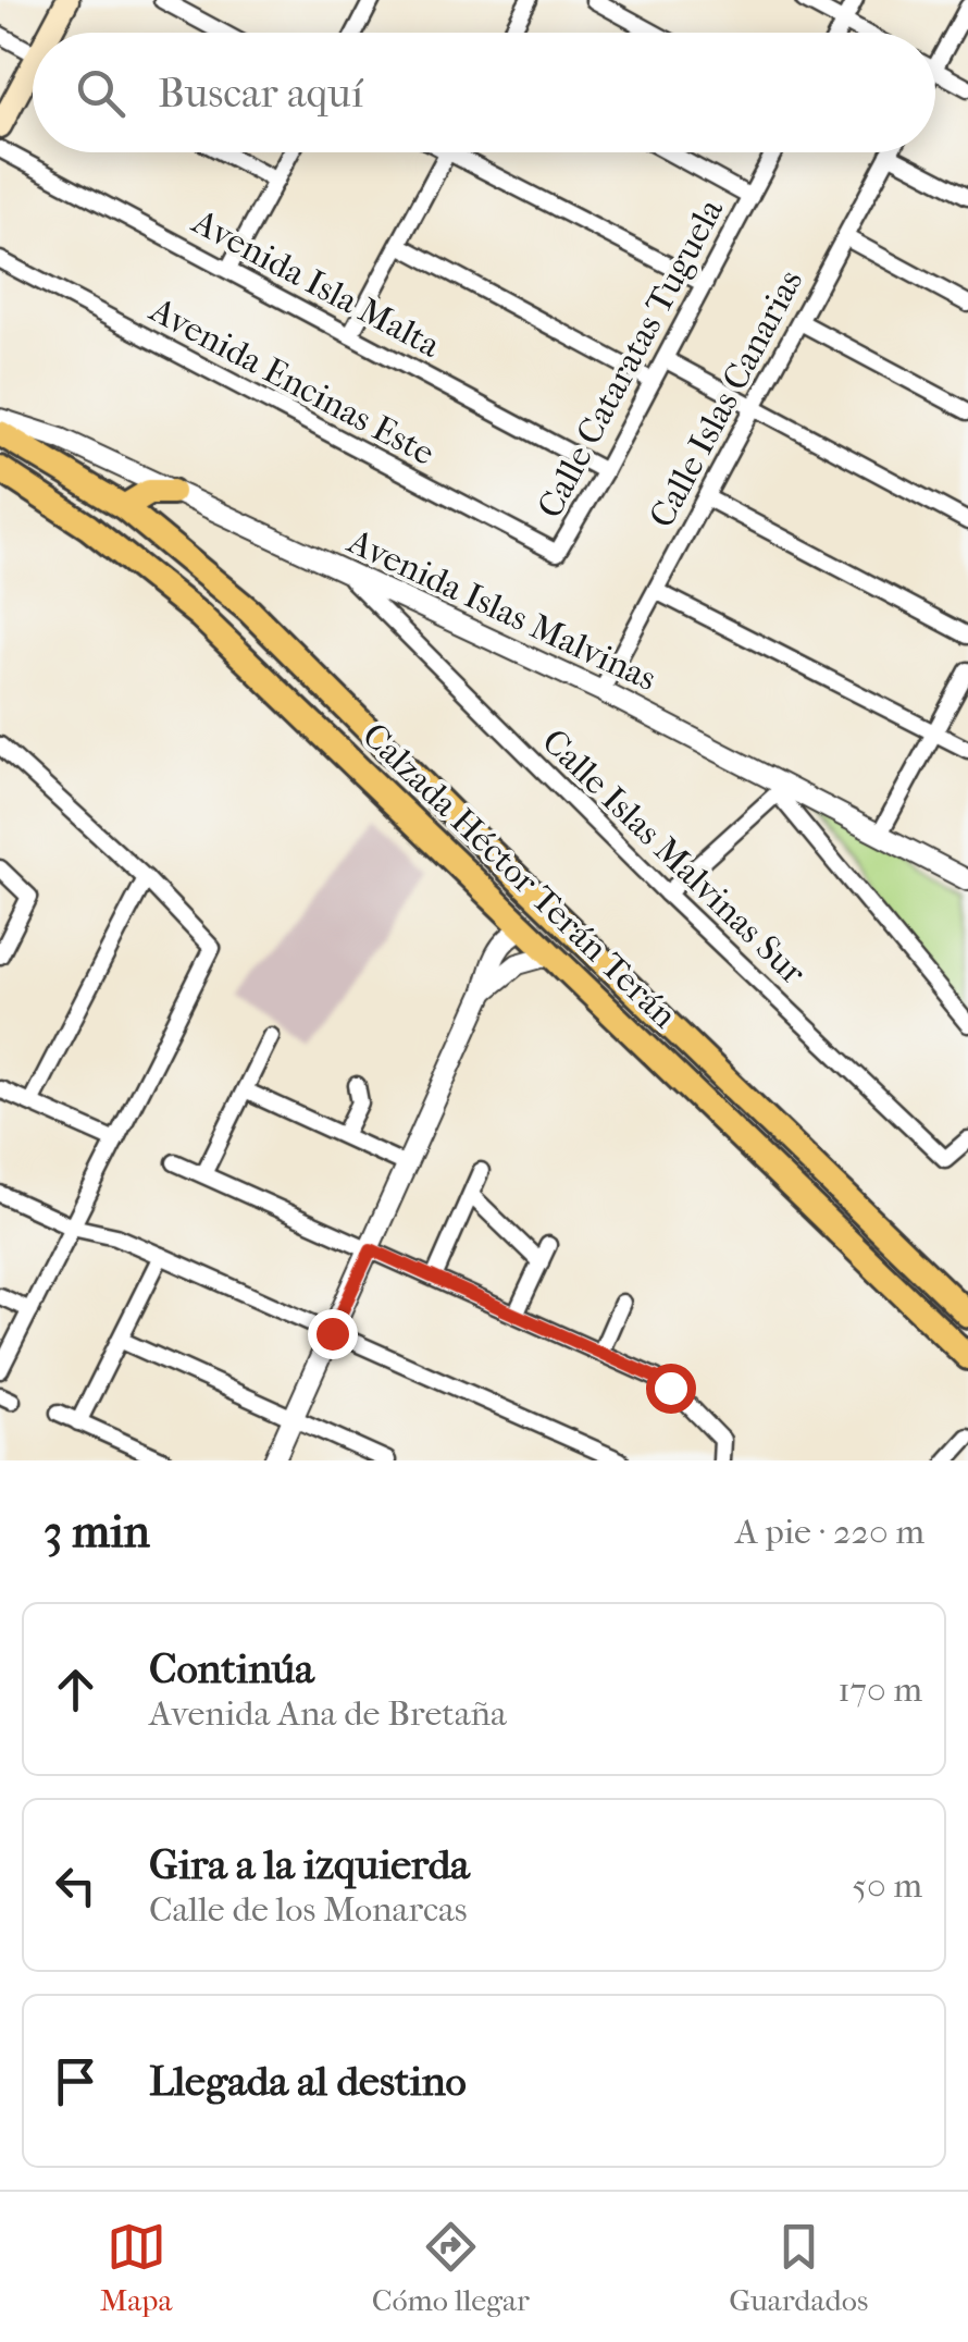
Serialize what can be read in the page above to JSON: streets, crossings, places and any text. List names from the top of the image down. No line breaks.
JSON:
{"streets":{"main road":["Calzada Héctor Terán Terán"],"street":["Avenida Isla Malta","Calle Cataratas Tuguela","Avenida Encinas Este","Calle Islas Canarias","Avenida Islas Malvinas","Calle Islas Malvinas Sur"]},"crossings":[["Avenida Isla Malta","Calle Cataratas Tuguela"],["Calle Cataratas Tuguela","Avenida Encinas Este"],["Calle Islas Canarias","Avenida Islas Malvinas"],["Avenida Islas Malvinas","Calle Islas Malvinas Sur"]],"page":{"search":"Buscar aquí","heading":["3 min","A pie · 220 m"],"list":[["Continúa","Avenida Ana de Bretaña","170 m"],["Gira a la izquierda","Calle de los Monarcas","50 m"],"Llegada al destino"],"nav":["Mapa","Cómo llegar","Guardados"]}}
